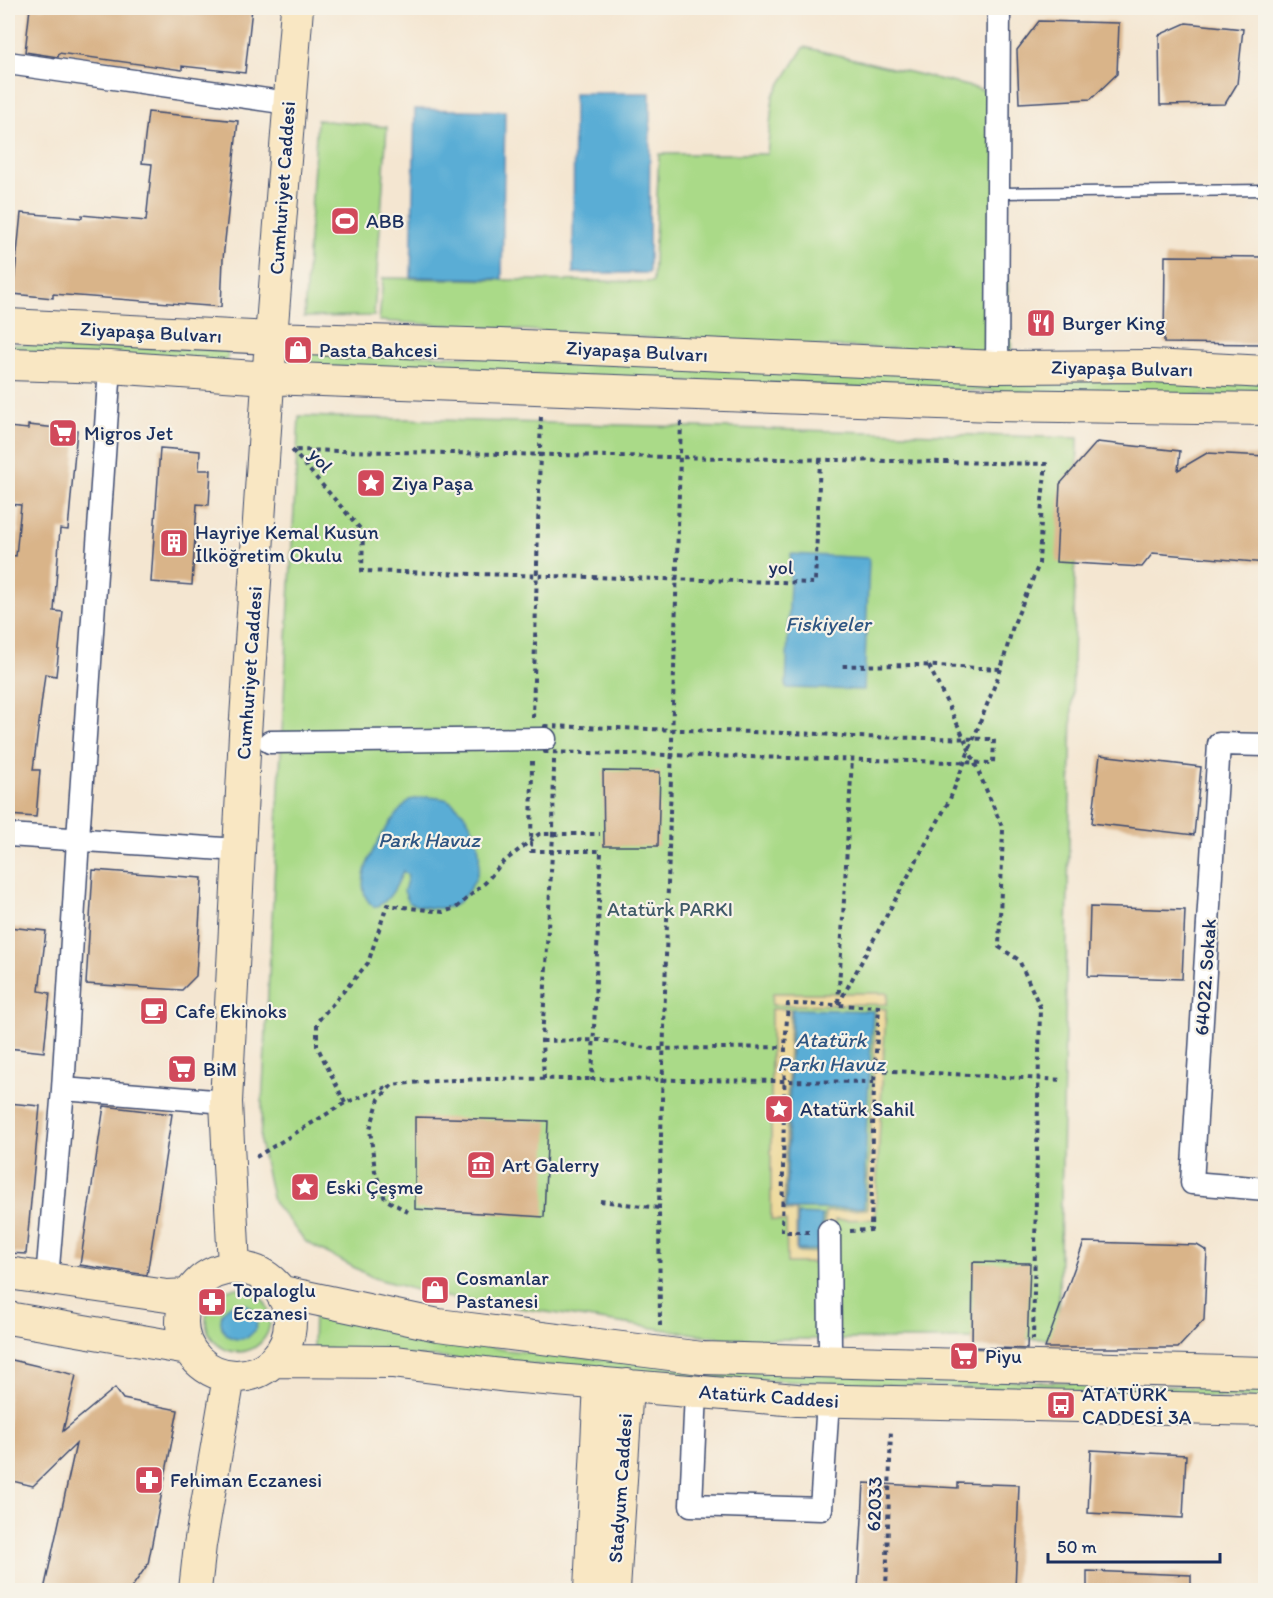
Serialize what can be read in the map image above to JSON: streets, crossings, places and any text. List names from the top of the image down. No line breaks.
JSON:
{"streets":{"main road":["Cumhuriyet Caddesi","Ziyapaşa Bulvarı","Atatürk Caddesi","Stadyum Caddesi"],"street":["64022. Sokak"],"path":["yol","62033"]},"crossings":[["Cumhuriyet Caddesi","Ziyapaşa Bulvarı"],["Cumhuriyet Caddesi","Atatürk Caddesi"],["Atatürk Caddesi","Stadyum Caddesi"]],"water":["Fiskiyeler","Park Havuz","Atatürk Parkı Havuz"],"parks":["Atatürk PARKI"],"places":{"sports":["ABB"],"restaurant":["Burger King"],"shop":["Pasta Bahcesi","Cosmanlar Pastanesi"],"supermarket":["Migros Jet","BiM","Piyu"],"place":["Ziya Paşa","Atatürk Sahil","Eski Çeşme"],"building":["Hayriye Kemal Kusun İlköğretim Okulu"],"cafe":["Cafe Ekinoks"],"museum":["Art Galerry"],"pharmacy":["Topaloglu Eczanesi","Fehiman Eczanesi"],"bus stop":["ATATÜRK CADDESİ 3A"]},"scale_bar":"50 m"}
